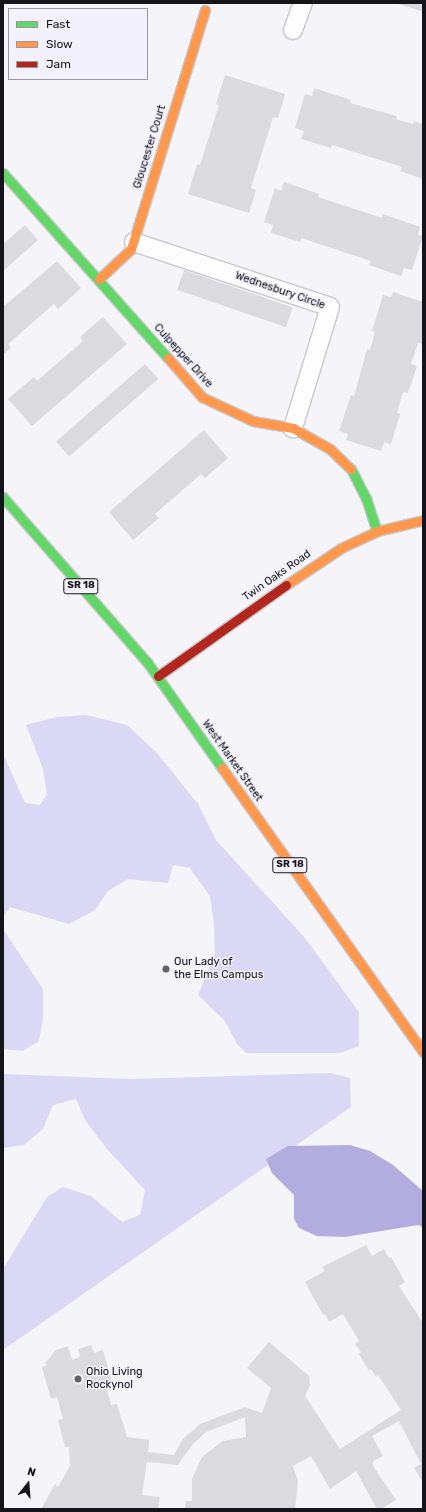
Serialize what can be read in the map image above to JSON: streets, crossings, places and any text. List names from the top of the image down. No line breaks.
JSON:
{"streets":{"main road":["Gloucester Court","Culpepper Drive","Twin Oaks Road","SR 18","West Market Street"],"street":["Wednesbury Circle"]},"crossings":[["Gloucester Court","Wednesbury Circle"],["Gloucester Court","Culpepper Drive"],["Wednesbury Circle","Culpepper Drive"],["Culpepper Drive","Twin Oaks Road"],["Twin Oaks Road","West Market Street"]],"places":["Our Lady of the Elms Campus","Ohio Living Rockynol"],"legend":["Fast","Slow","Jam"],"north":"top"}
